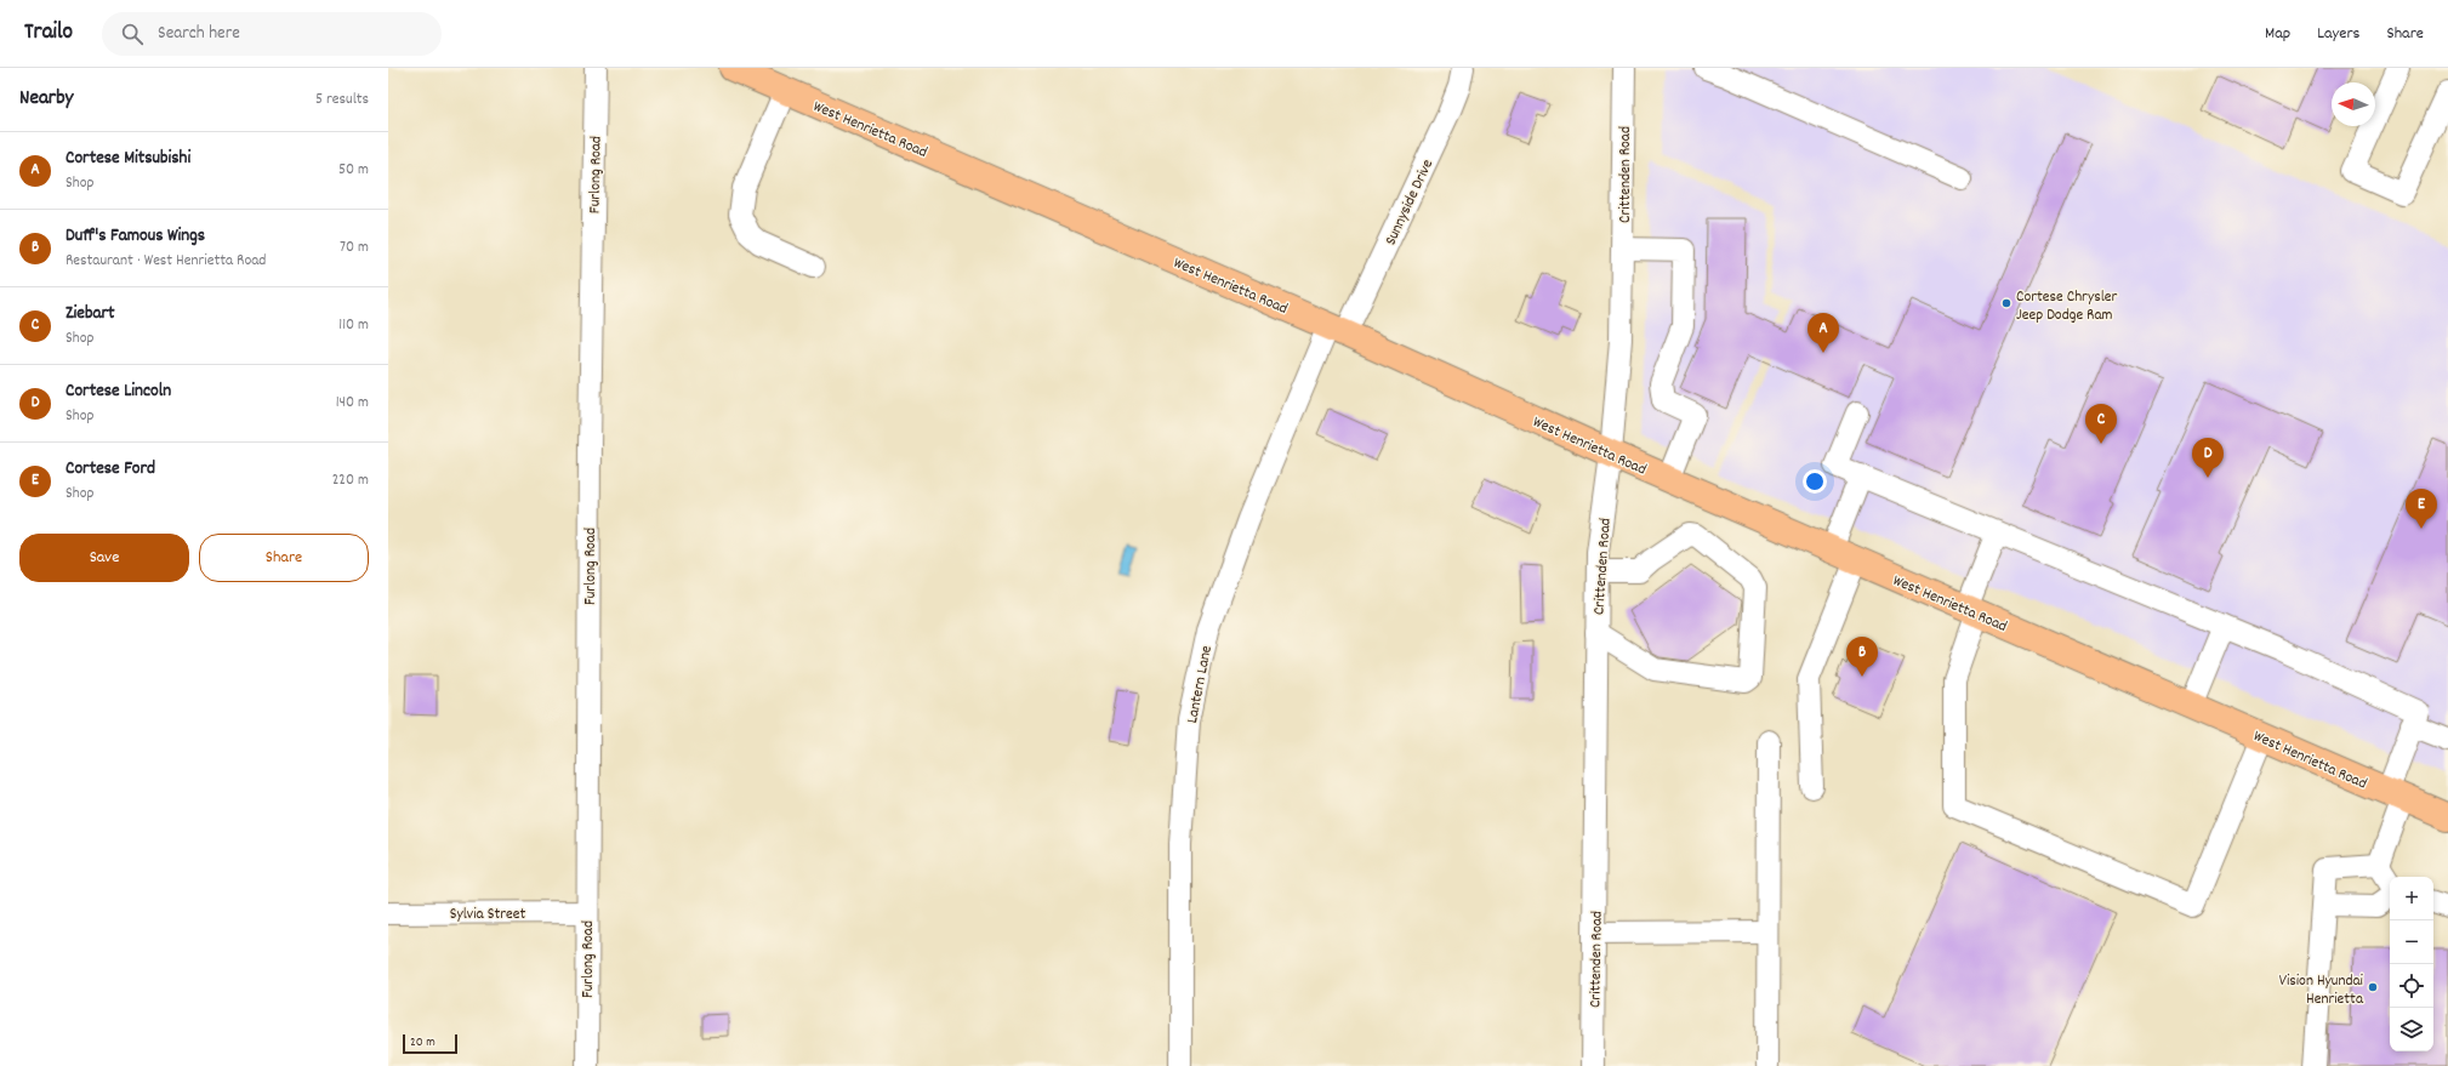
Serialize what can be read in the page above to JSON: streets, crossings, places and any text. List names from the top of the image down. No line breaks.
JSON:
{"streets":{"main road":["West Henrietta Road"],"street":["Furlong Road","Crittenden Road","Sunnyside Drive","Lantern Lane","Sylvia Street"]},"crossings":[["West Henrietta Road","Crittenden Road"],["West Henrietta Road","Sunnyside Drive"],["West Henrietta Road","Lantern Lane"],["Furlong Road","Sylvia Street"],["Sunnyside Drive","Lantern Lane"]],"places":["Cortese Chrysler Jeep Dodge Ram","Vision Hyundai Henrietta"],"scale_bar":"20 m","north":"left","page":{"header":"Trailo","search":"Search here","nav":["Map","Layers","Share"],"heading":["Nearby","5 results"],"list":[{"mark":"A","name":"Cortese Mitsubishi","note":"Shop","value":"50 m"},{"mark":"B","name":"Duff's Famous Wings","note":"Restaurant · West Henrietta Road","value":"70 m"},{"mark":"C","name":"Ziebart","note":"Shop","value":"110 m"},{"mark":"D","name":"Cortese Lincoln","note":"Shop","value":"140 m"},{"mark":"E","name":"Cortese Ford","note":"Shop","value":"220 m"}],"pins":["A","C","D","E","B"],"buttons":["Save","Share"],"map_buttons":["+","−"],"scale":"20 m"}}
